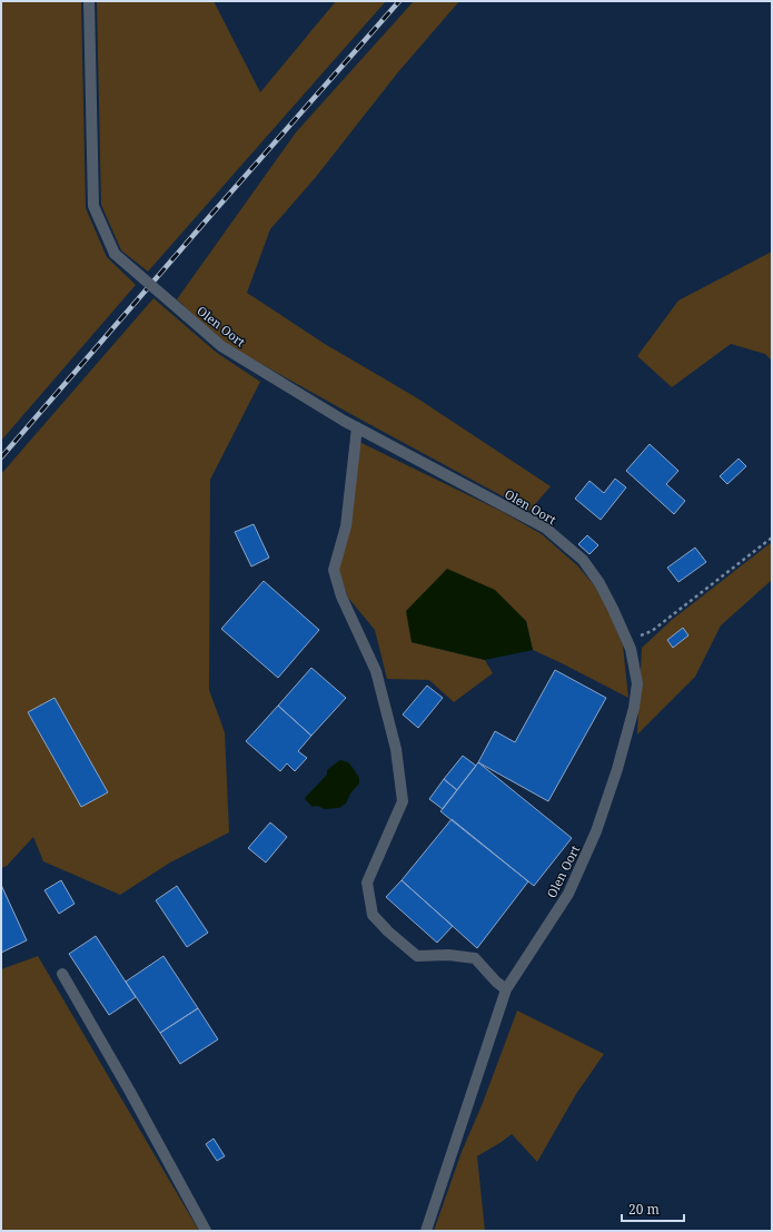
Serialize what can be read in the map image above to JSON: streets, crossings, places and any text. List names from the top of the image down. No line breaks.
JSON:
{"streets":{"street":["Olen Oort"]},"scale_bar":"20 m"}
